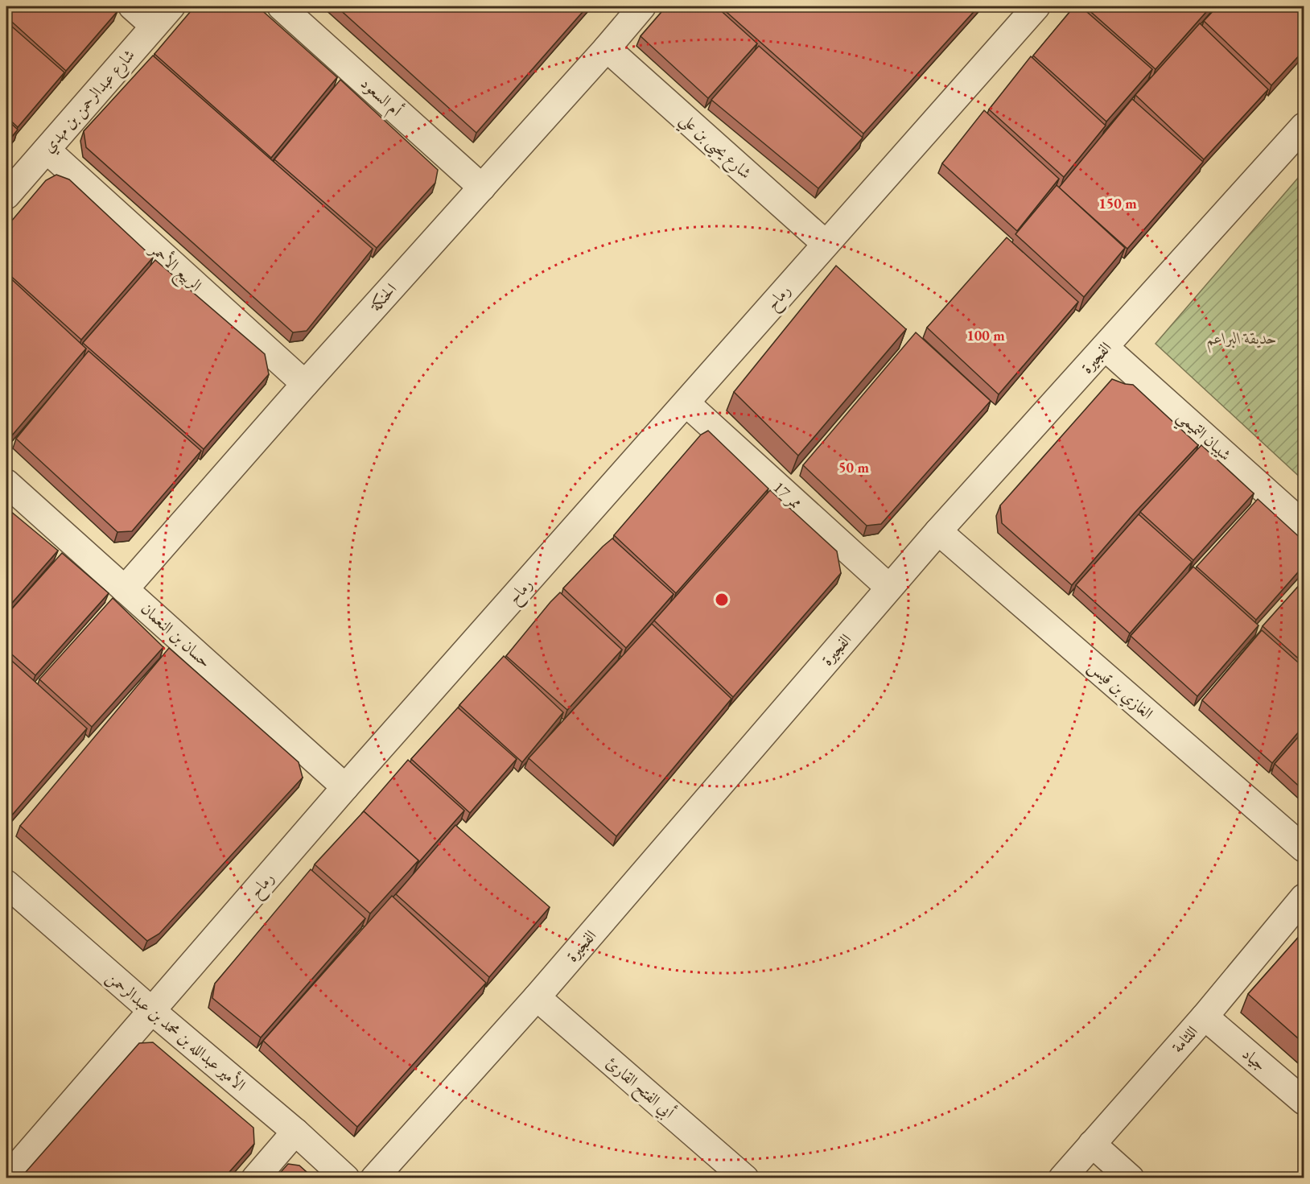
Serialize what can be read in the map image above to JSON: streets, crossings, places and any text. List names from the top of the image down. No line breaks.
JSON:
{"streets":{"street":["أم السعود","شارع عبدالرحمن بن مهدي","شارع يحيى بن علي","الربيع الأحمر","الحنكة","رماح","الفجيرة","شيبان التميمي","ممر 17","حسان بن النعمان","الغازي بن قيس","الأمير عبدالله بن محمد بن عبدالرحمن","اللثامة","جياد","أبي الفتح القارئ"]},"crossings":[["أم السعود","الحنكة"],["شارع عبدالرحمن بن مهدي","الربيع الأحمر"],["شارع يحيى بن علي","الحنكة"],["شارع يحيى بن علي","رماح"],["الربيع الأحمر","الحنكة"],["الحنكة","حسان بن النعمان"],["رماح","ممر 17"],["رماح","حسان بن النعمان"],["رماح","الأمير عبدالله بن محمد بن عبدالرحمن"],["الفجيرة","شيبان التميمي"],["الفجيرة","ممر 17"],["الفجيرة","الغازي بن قيس"],["الفجيرة","أبي الفتح القارئ"],["اللثامة","جياد"]],"parks":["حديقة البراعم"],"rings":["150 m","100 m","50 m"]}
